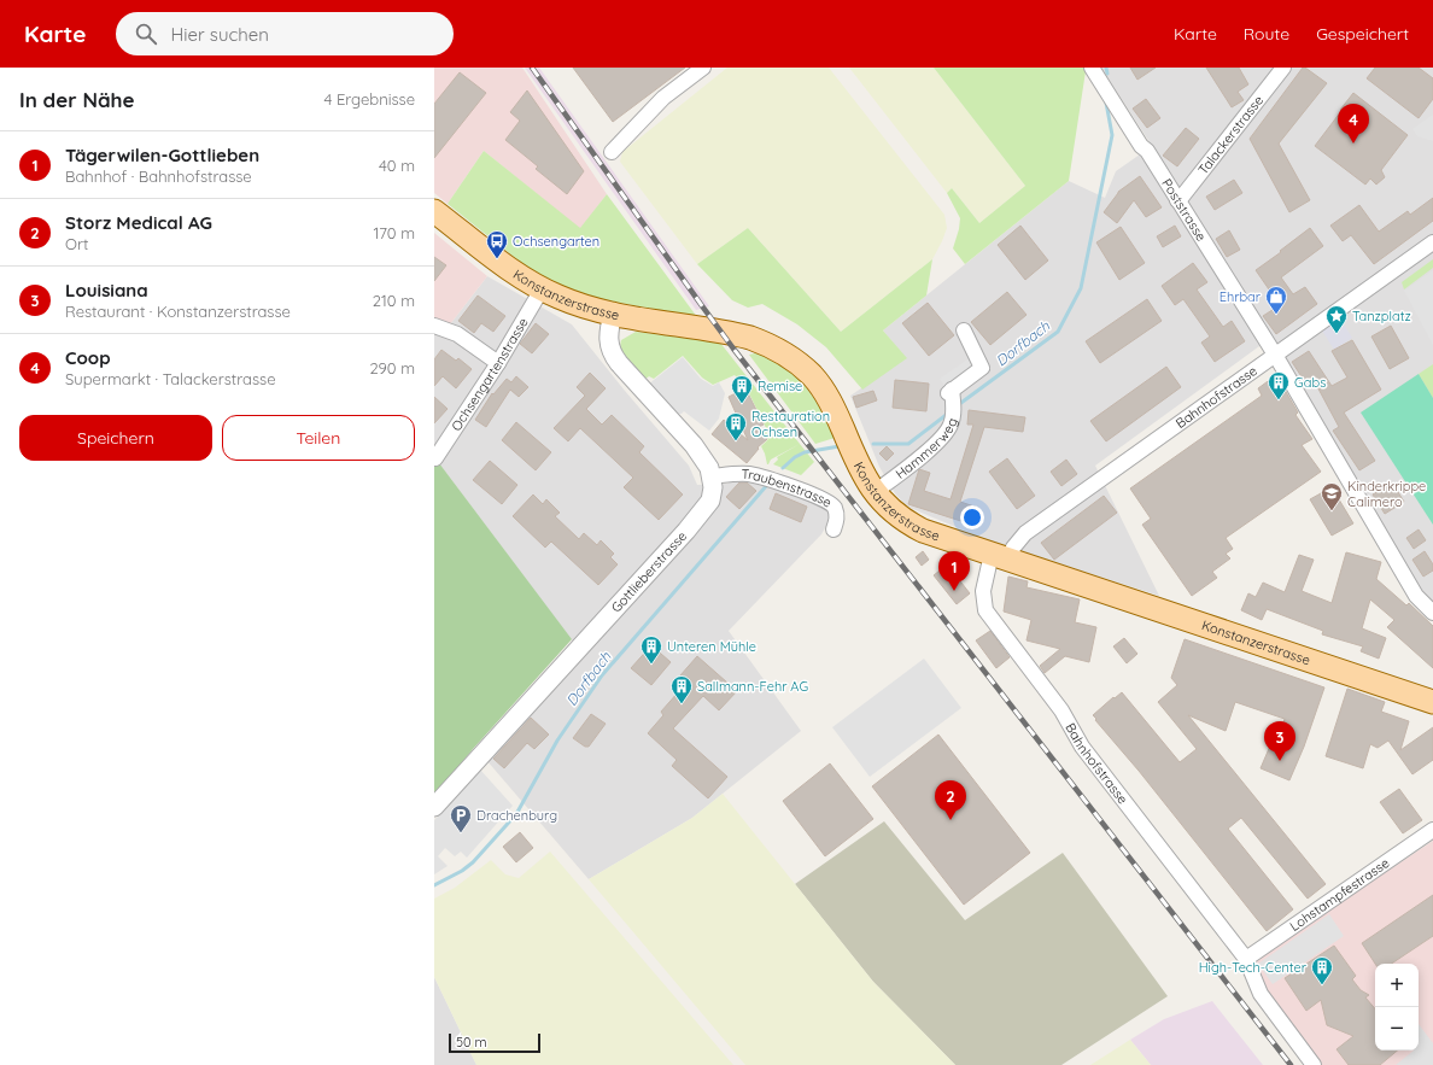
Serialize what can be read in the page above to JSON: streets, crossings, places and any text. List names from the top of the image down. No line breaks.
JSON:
{"streets":{"main road":["Konstanzerstrasse"],"street":["Talackerstrasse","Poststrasse","Ochsengartenstrasse","Bahnhofstrasse","Hammerweg","Traubenstrasse","Gottlieberstrasse","Lohstampfestrasse"]},"crossings":[["Talackerstrasse","Poststrasse"],["Poststrasse","Bahnhofstrasse"],["Konstanzerstrasse","Ochsengartenstrasse"],["Konstanzerstrasse","Bahnhofstrasse"],["Konstanzerstrasse","Hammerweg"],["Bahnhofstrasse","Lohstampfestrasse"],["Traubenstrasse","Gottlieberstrasse"]],"water":["Dorfbach"],"places":{"bus stop":["Ochsengarten"],"shop":["Ehrbar"],"place":["Tanzplatz"],"building":["Gabs","Remise","Restauration Ochsen","Unteren Mühle","Sallmann-Fehr AG","High-Tech-Center"],"school or university":["Kinderkrippe Calimero"],"parking":["Drachenburg"]},"scale_bar":"50 m","page":{"header":"Karte","search":"Hier suchen","nav":["Karte","Route","Gespeichert"],"heading":["In der Nähe","4 Ergebnisse"],"pins":["4","1","3","2"],"list":[{"mark":"1","name":"Tägerwilen-Gottlieben","note":"Bahnhof · Bahnhofstrasse","value":"40 m"},{"mark":"2","name":"Storz Medical AG","note":"Ort","value":"170 m"},{"mark":"3","name":"Louisiana","note":"Restaurant · Konstanzerstrasse","value":"210 m"},{"mark":"4","name":"Coop","note":"Supermarkt · Talackerstrasse","value":"290 m"}],"buttons":["Speichern","Teilen"],"map_buttons":["+","−"],"scale":"50 m"}}
